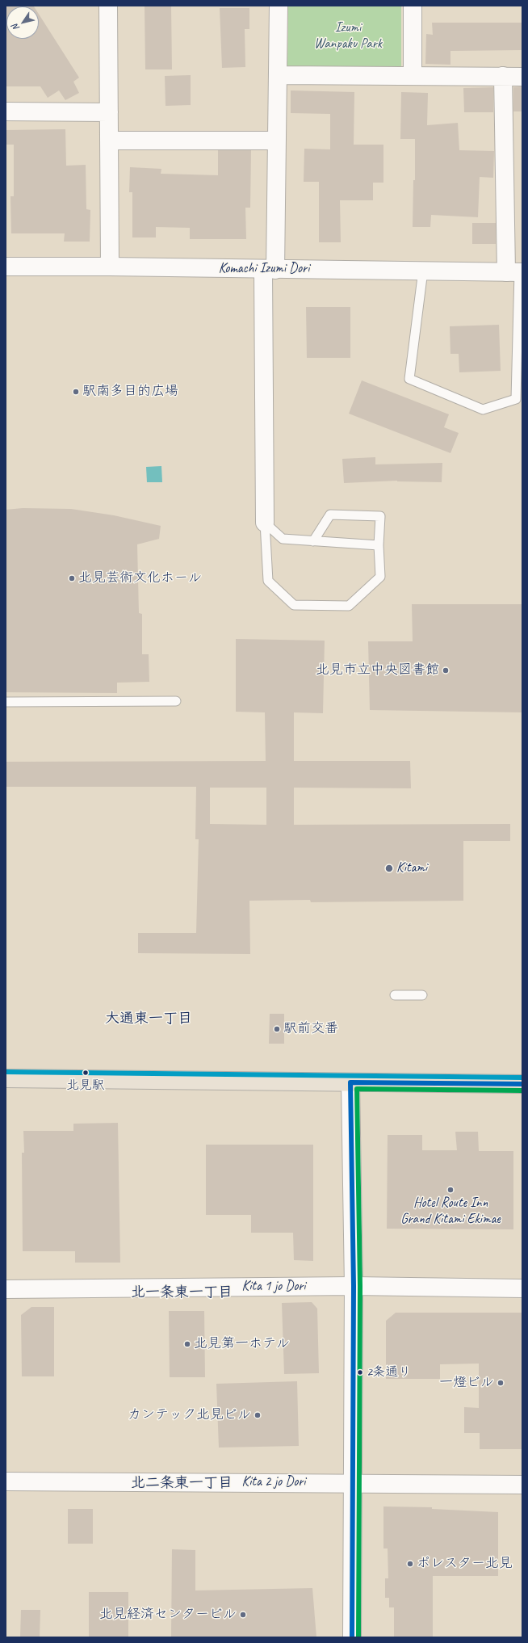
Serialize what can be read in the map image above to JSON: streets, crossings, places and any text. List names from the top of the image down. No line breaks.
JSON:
{"streets":{"street":["Komachi Izumi Dori","Kita 1 jo Dori","Kita 2 jo Dori"]},"districts":["大通東一丁目","北一条東一丁目","北二条東一丁目"],"parks":["Izumi Wanpaku Park"],"places":["駅南多目的広場","北見芸術文化ホール","北見市立中央図書館","Kitami","駅前交番","北見駅","Hotel Route Inn Grand Kitami Ekimae","北見第一ホテル","2条通り","一燈ビル","カンテック北見ビル","ポレスター北見","北見経済センタービル"],"north":"bottom left"}
